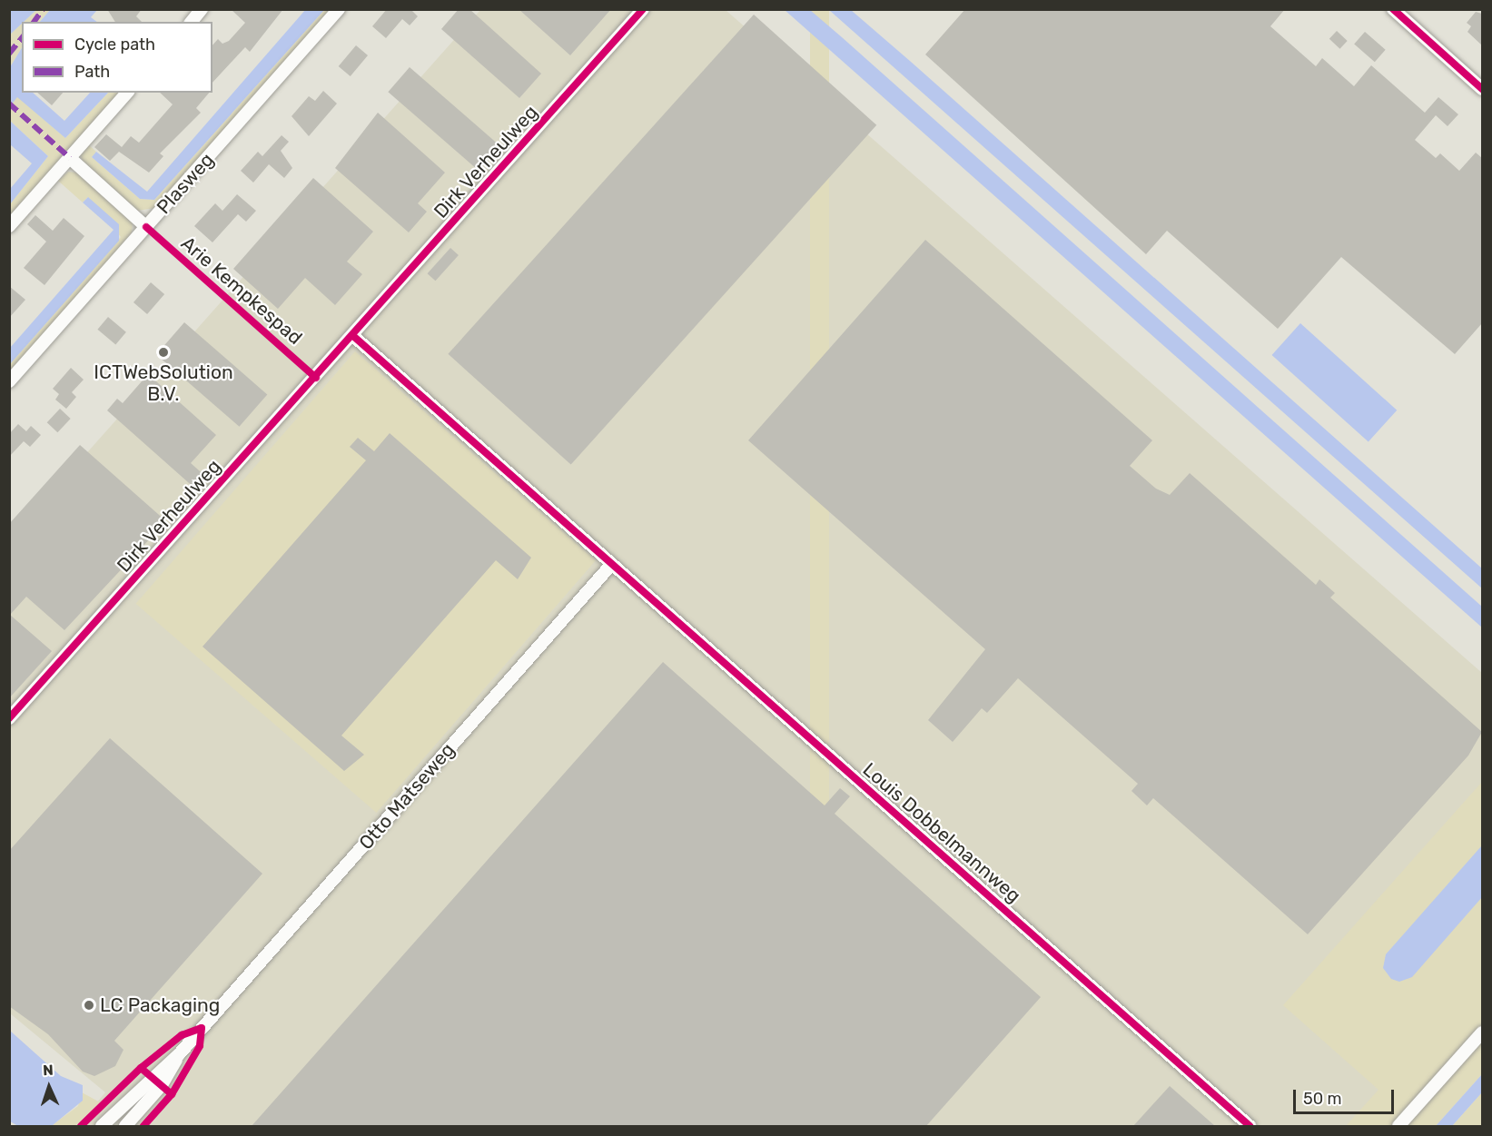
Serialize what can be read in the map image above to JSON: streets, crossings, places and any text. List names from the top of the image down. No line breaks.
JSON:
{"streets":{"street":["Dirk Verheulweg","Plasweg","Otto Matseweg","Louis Dobbelmannweg"],"cycle path":["Arie Kempkespad"]},"crossings":[["Otto Matseweg","Louis Dobbelmannweg"]],"places":["ICTWebSolution B.V.","LC Packaging"],"legend":["Cycle path","Path"],"scale_bar":"50 m","north":"top"}
